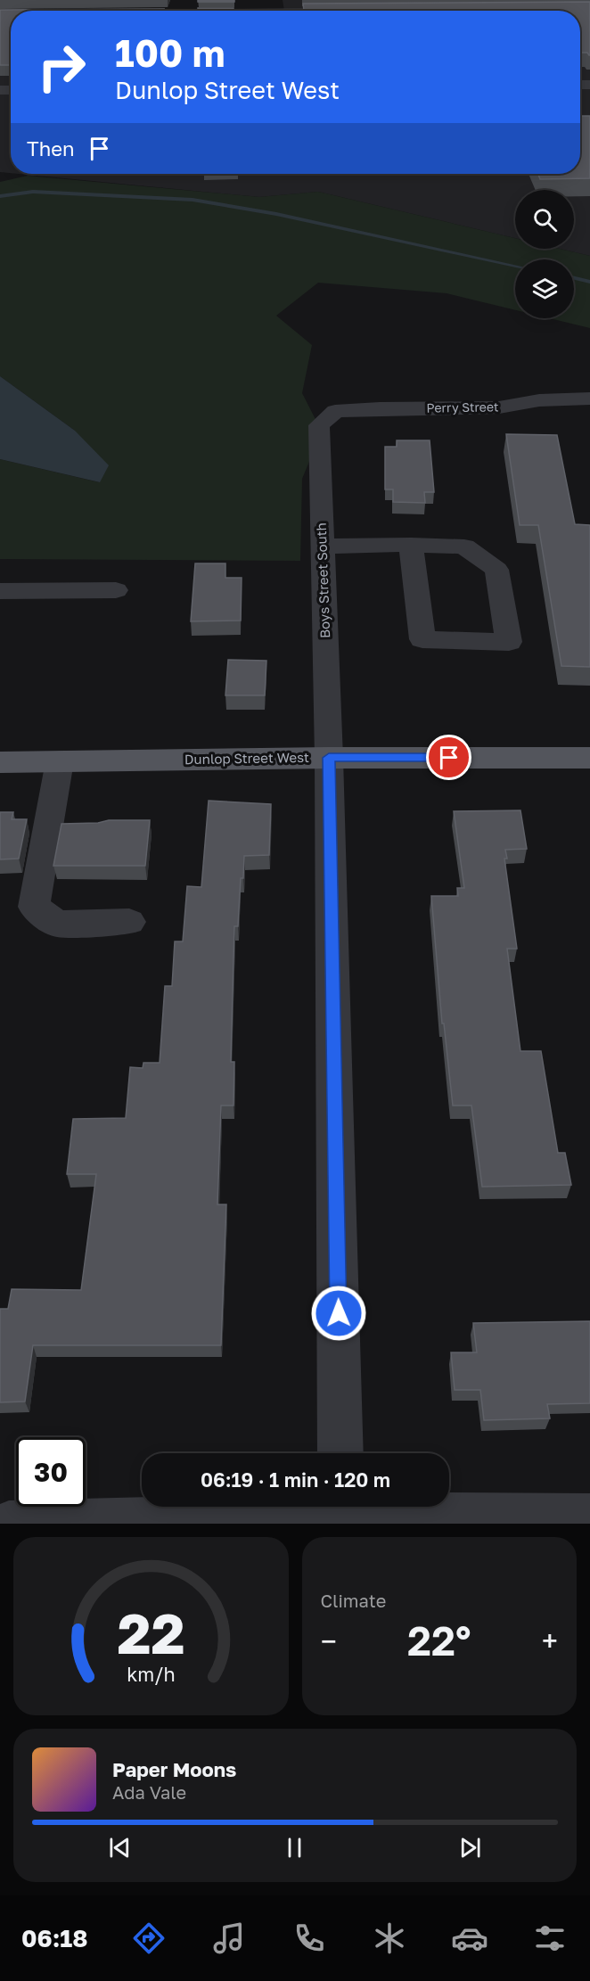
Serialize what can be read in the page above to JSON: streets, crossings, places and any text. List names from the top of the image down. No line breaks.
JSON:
{"streets":{"main road":["Dunlop Street West"],"street":["Perry Street","Boys Street South"]},"crossings":[["Perry Street","Boys Street South"],["Boys Street South","Dunlop Street West"]],"page":{"turn":["100 m","Dunlop Street West"],"then":"Then","limit":"30","trip":"06:19 · 1 min · 120 m","tile":"Climate","heat":["−","22°","+"],"song":["Paper Moons","Ada Vale"],"tabs":"06:18","gauge":["22","km/h"]}}
